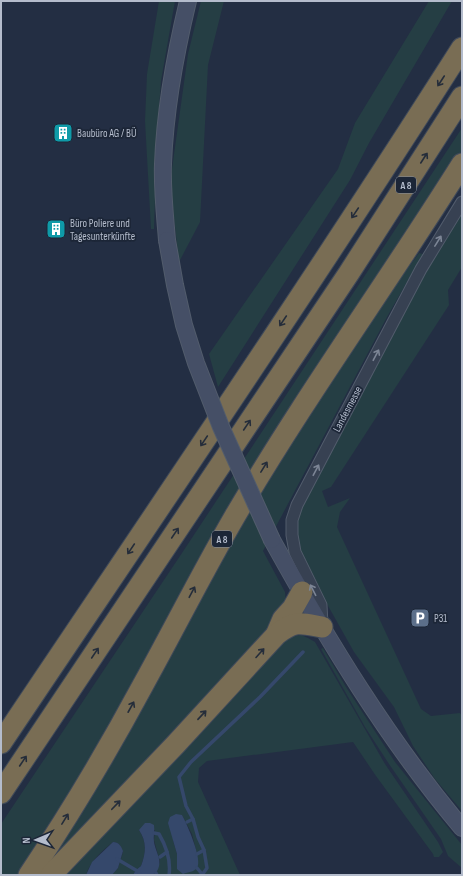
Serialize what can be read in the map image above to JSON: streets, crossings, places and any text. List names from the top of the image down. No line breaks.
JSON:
{"streets":{"highway":["A 8"],"street":["Landesmesse"]},"one_way":["Landesmesse"],"places":{"building":["Baubüro AG / BÜ","Büro Poliere und Tagesunterkünfte"],"parking":["P31"]},"north":"left"}
